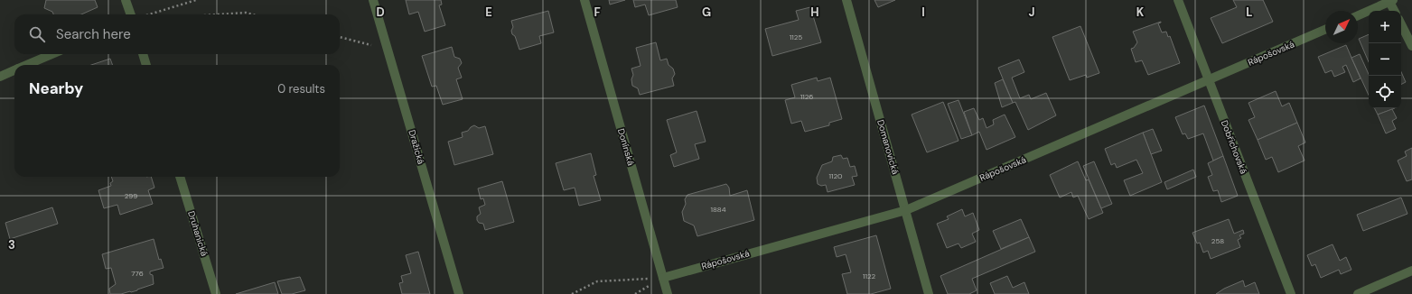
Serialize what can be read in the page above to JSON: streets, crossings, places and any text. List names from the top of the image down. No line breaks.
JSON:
{"streets":{"street":["Rápošovská","Dražická","Donínská","Domanovická","Dobřichovská","Druhanická"]},"crossings":[["Rápošovská","Donínská"],["Rápošovská","Domanovická"],["Rápošovská","Dobřichovská"]],"house_numbers":["1125","1126","1120","299","1884","258","776","1122"],"north":"top right","page":{"map_buttons":["+","−"],"search":"Search here","heading":["Nearby","0 results"]},"grid":{"columns":["D","E","F","G","H","I","J","K","L"],"rows":["3"]}}
